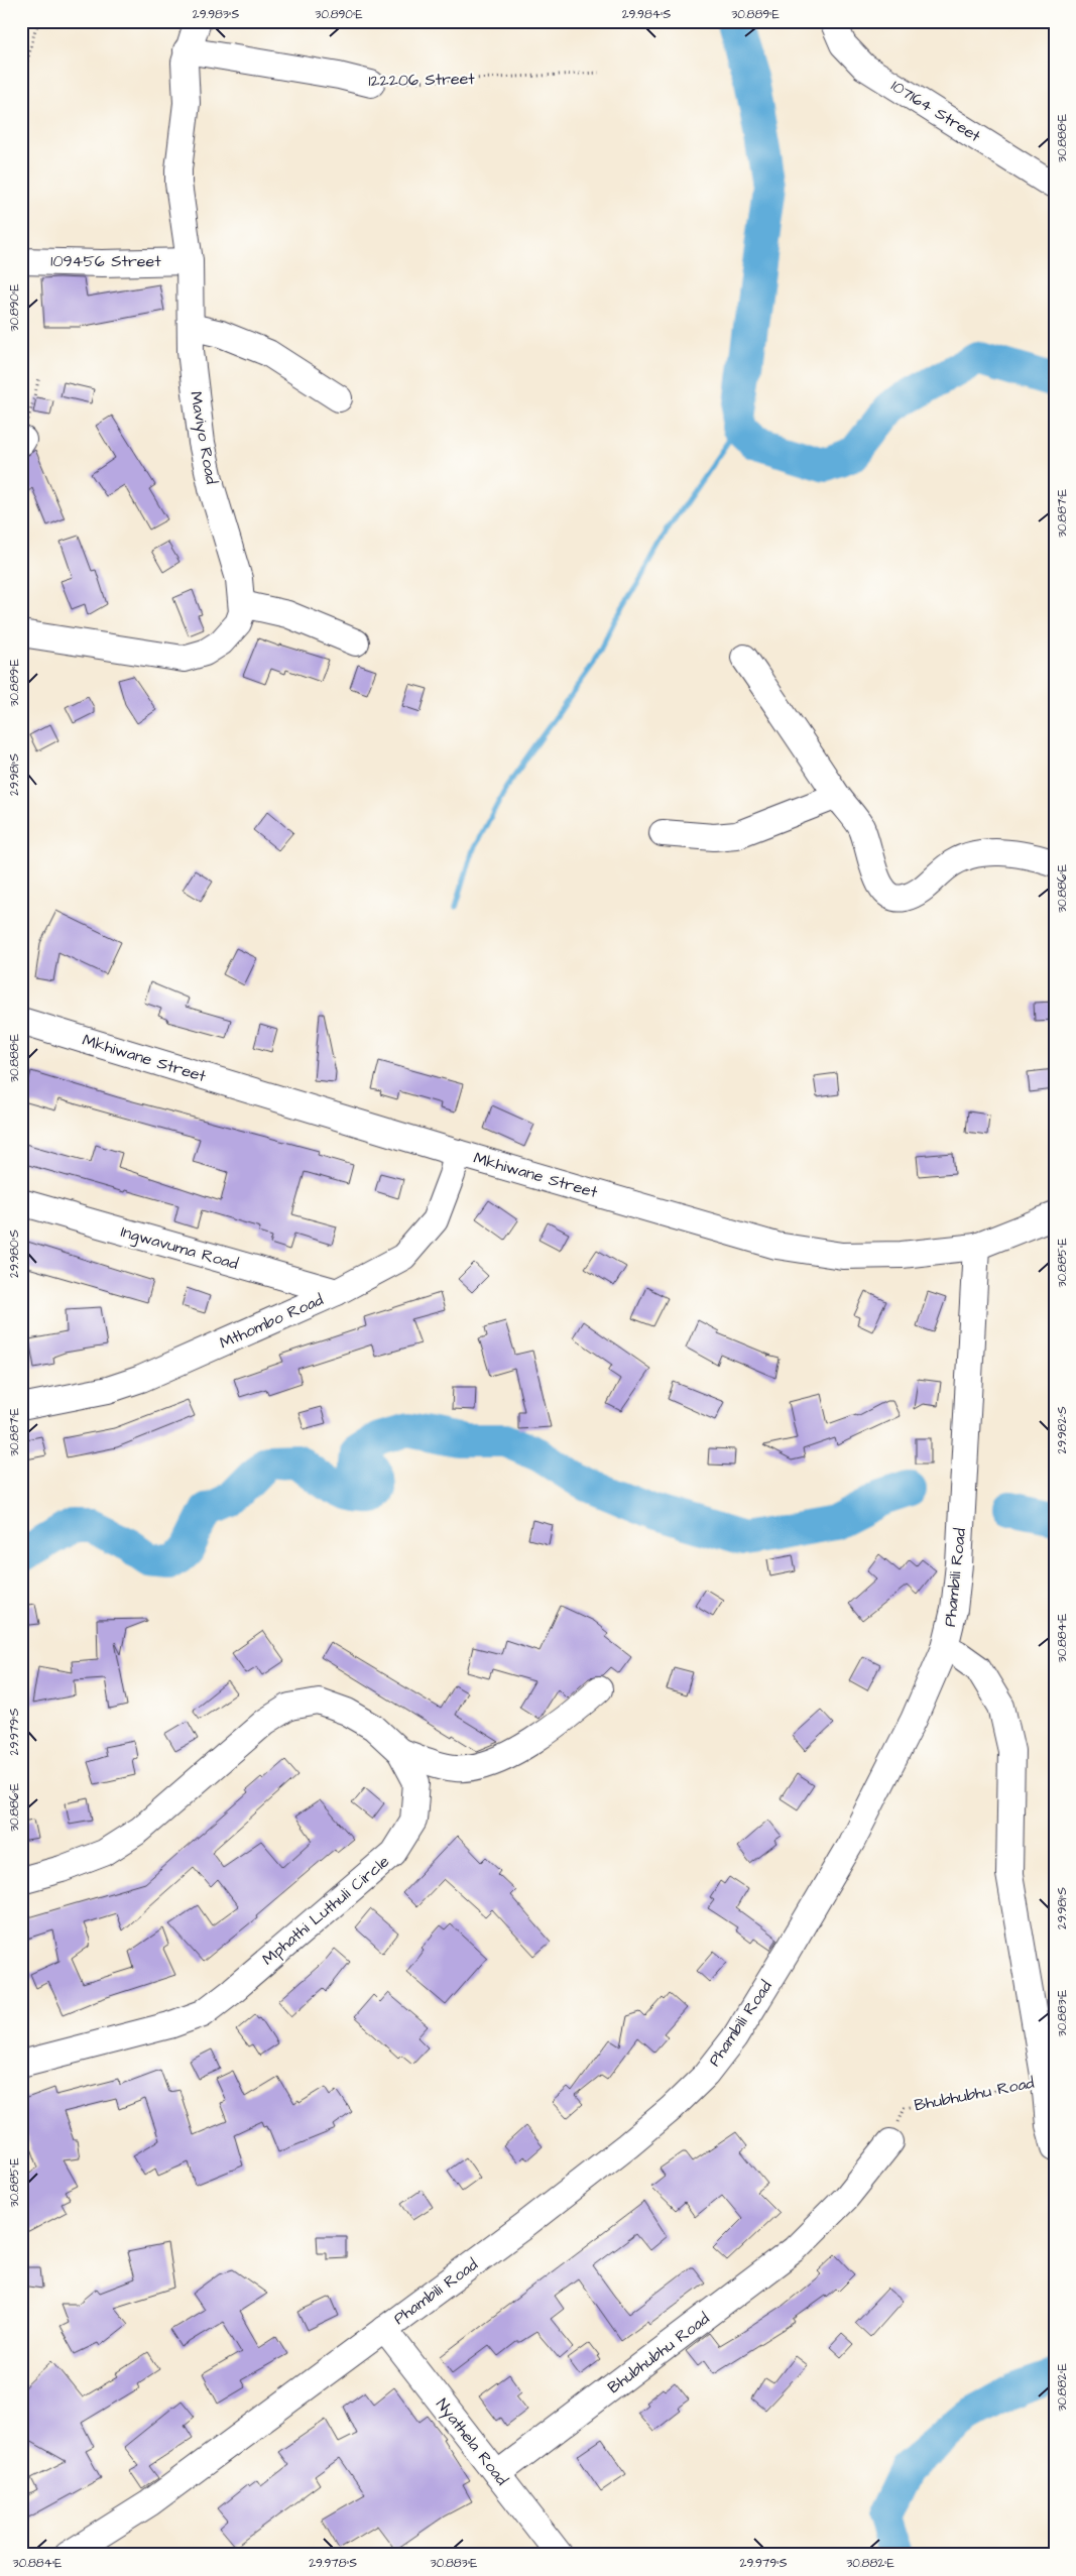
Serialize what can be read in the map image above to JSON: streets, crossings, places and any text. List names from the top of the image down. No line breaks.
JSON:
{"streets":{"street":["122206 Street","107164 Street","109456 Street","Maviyo Road","Mkhiwane Street","Ingwavuma Road","Mthombo Road","Phambili Road","Mphathi Luthuli Circle","Bhubhubhu Road","Nyathela Road"]},"crossings":[["122206 Street","Maviyo Road"],["109456 Street","Maviyo Road"],["Mkhiwane Street","Mthombo Road"],["Mkhiwane Street","Phambili Road"],["Ingwavuma Road","Mthombo Road"],["Phambili Road","Bhubhubhu Road"],["Phambili Road","Nyathela Road"],["Bhubhubhu Road","Nyathela Road"]],"coordinates":["29.983°S","30.890°E","29.984°S","30.889°E","30.888°E","30.887°E","29.981°S","30.886°E","29.980°S","30.885°E","29.982°S","30.884°E","29.979°S","30.883°E","30.882°E","29.978°S"]}
